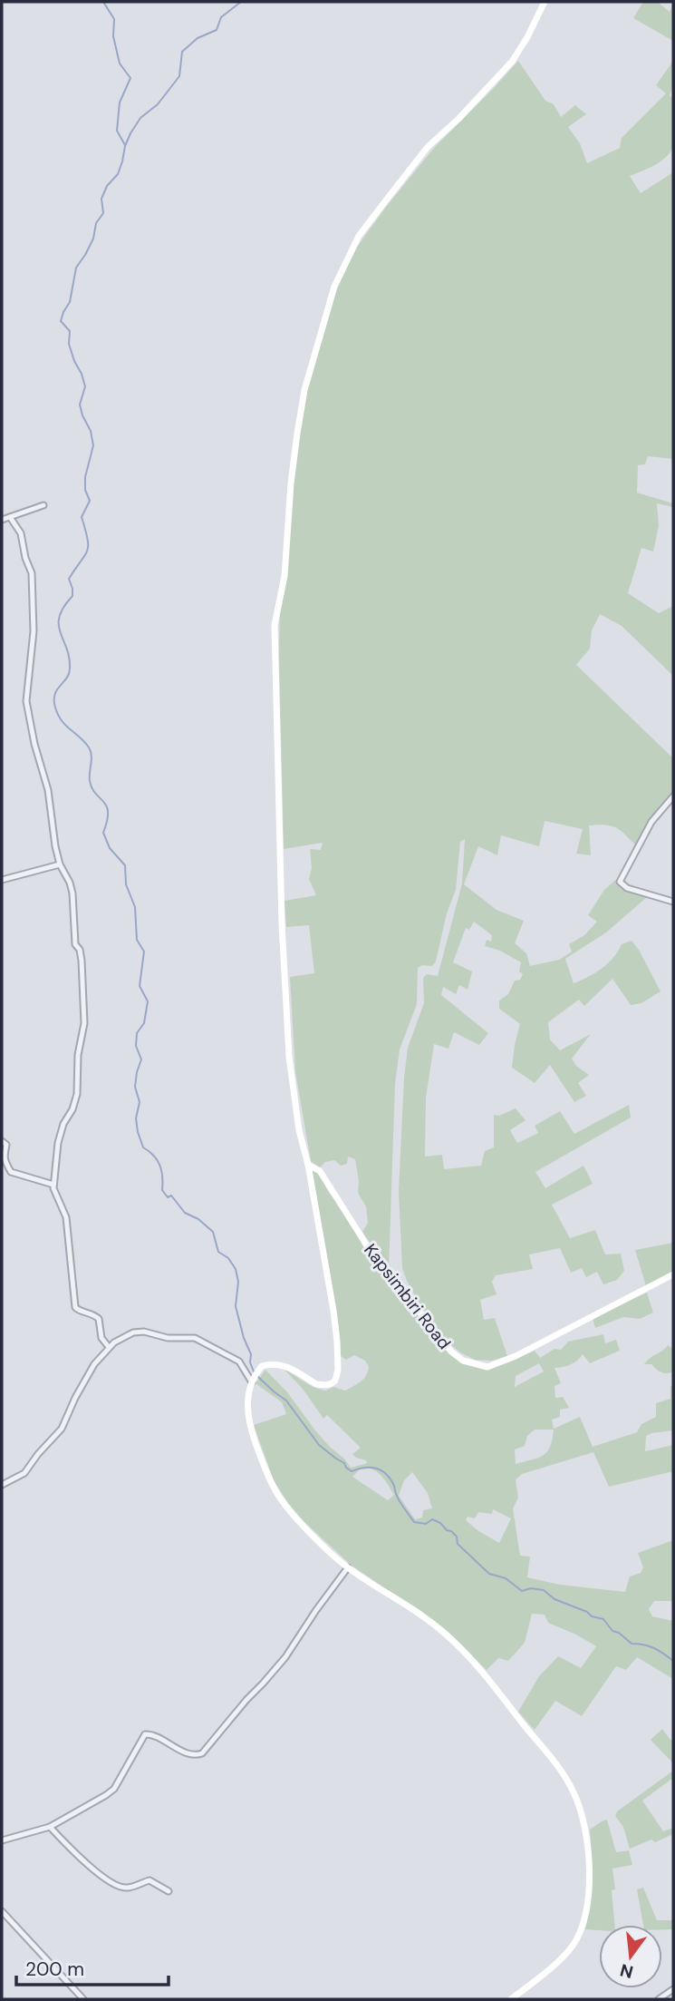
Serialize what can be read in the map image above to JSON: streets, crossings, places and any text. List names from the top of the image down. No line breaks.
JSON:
{"streets":{"street":["Kapsimbiri Road"]},"scale_bar":"200 m","north":"bottom"}
